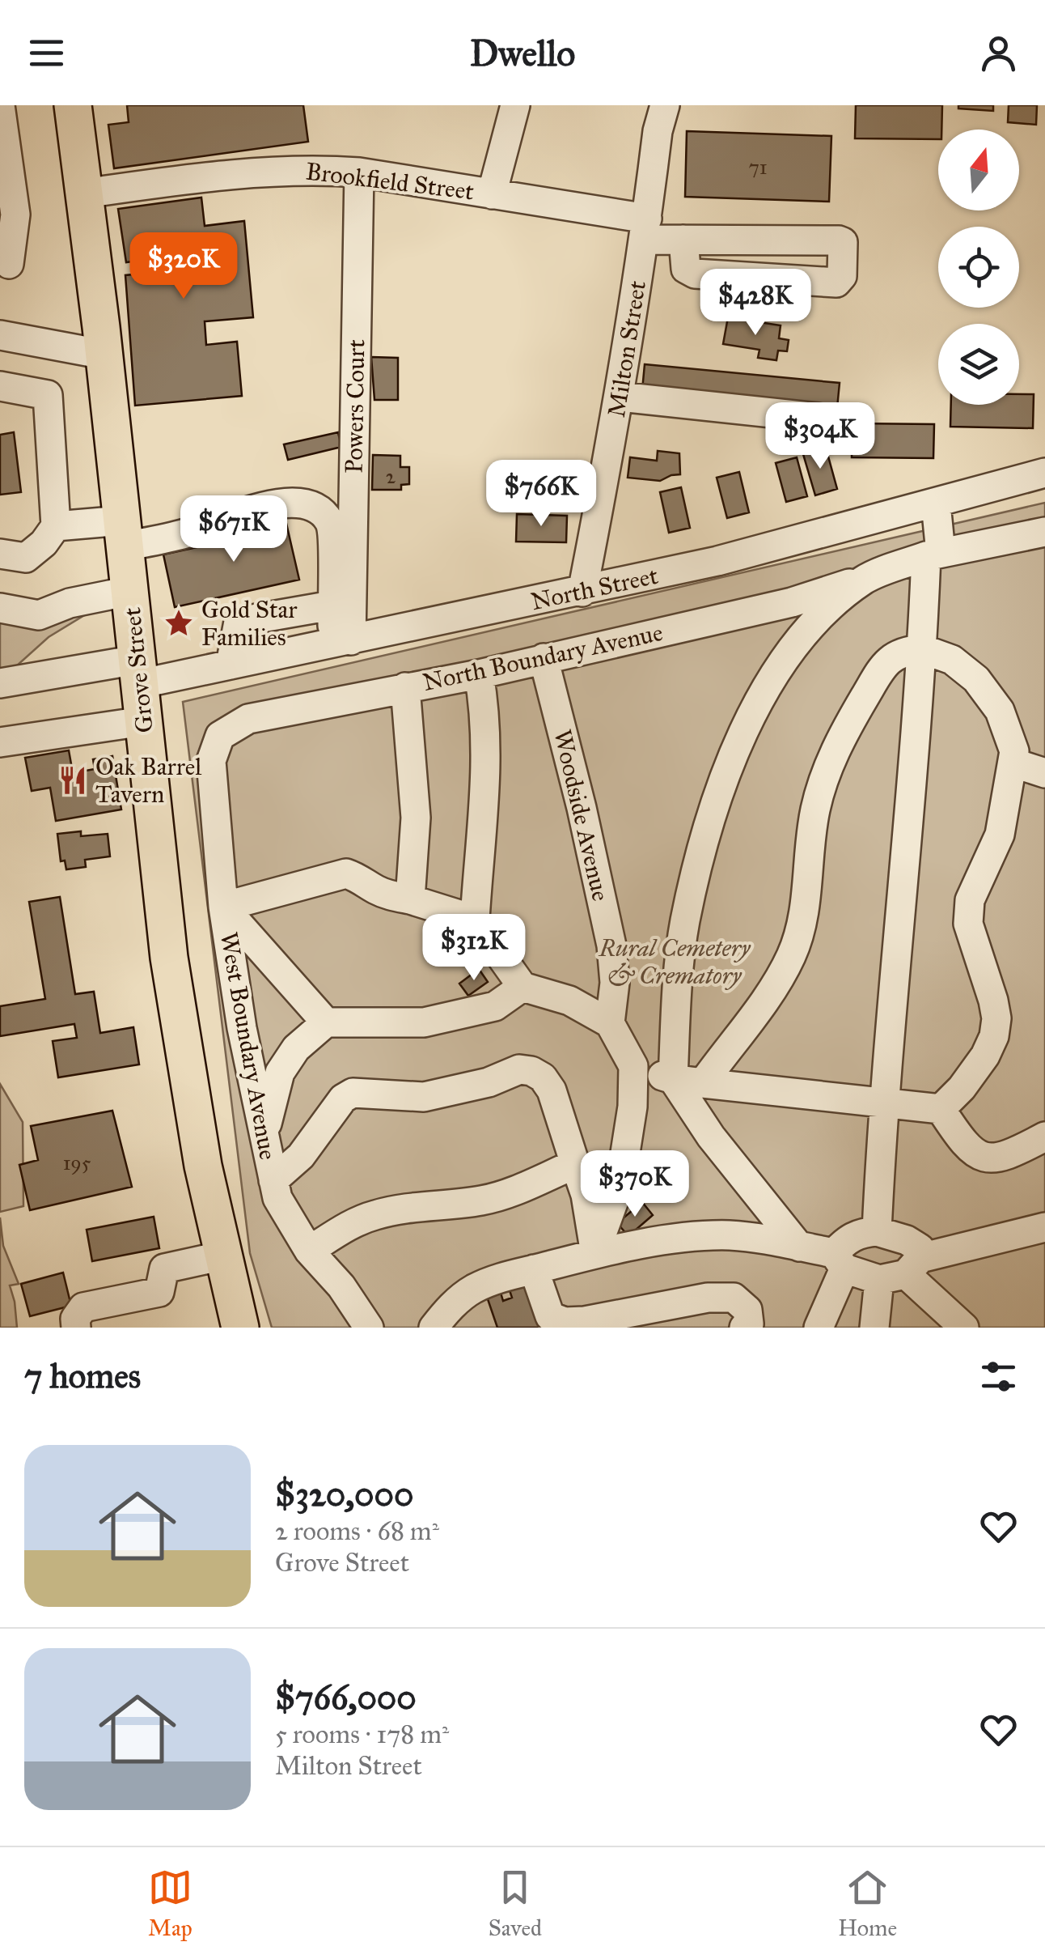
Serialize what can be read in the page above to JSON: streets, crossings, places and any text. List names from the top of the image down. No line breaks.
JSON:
{"streets":{"main road":["Grove Street"],"street":["Brookfield Street","Milton Street","Powers Court","North Street","North Boundary Avenue","Woodside Avenue","West Boundary Avenue"]},"crossings":[["Brookfield Street","Milton Street"],["Brookfield Street","Powers Court"],["Brookfield Street","Grove Street"],["Milton Street","North Street"],["Powers Court","North Street"],["North Street","Grove Street"],["North Boundary Avenue","Woodside Avenue"],["North Boundary Avenue","West Boundary Avenue"]],"parks":["Rural Cemetery & Crematory"],"places":{"place":["Gold Star Families"],"restaurant":["Oak Barrel Tavern"]},"house_numbers":["71","2","195"],"north":"top","page":{"header":"Dwello","price":["$320K","$428K","$304K","$766K","$671K","$312K","$370K"],"heading":"7 homes","list":[{"name":"$320,000","note":"2 rooms · 68 m² · Grove Street"},{"name":"$766,000","note":"5 rooms · 178 m² · Milton Street"}],"tabs":["Map","Saved","Home"]}}
